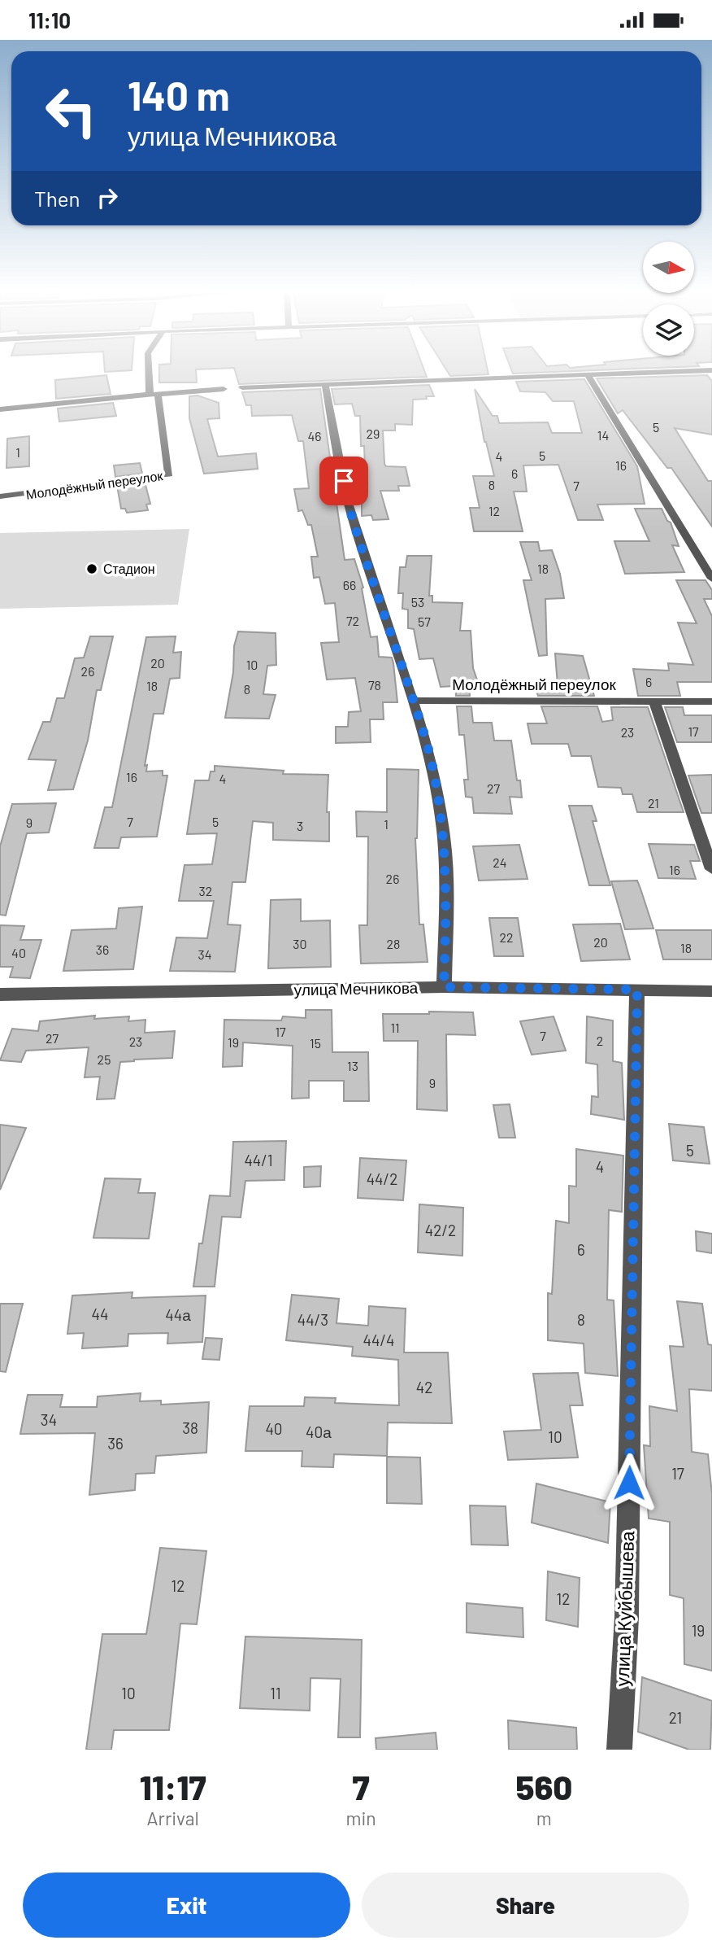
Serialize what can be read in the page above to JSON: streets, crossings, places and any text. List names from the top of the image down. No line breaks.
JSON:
{"streets":{"street":["Молодёжный переулок","улица Мечникова","улица Куйбышева"]},"crossings":[["улица Мечникова","улица Куйбышева"]],"places":["Стадион"],"house_numbers":["5","29","14","46","1","5","4","16","6","8","7","12","18","66","53","72","57","20","10","26","6","78","18","8","17","23","16","4","27","21","7","5","9","1","3","24","16","26","32","22","20","30","28","18","36","40","34","11","17","7","27","2","23","19","15","25","13","9","5","44/1","4","44/2","42/2","6","44","44а","44/3","8","44/4","42","34","38","40","40а","10","36","17","12","12","19","10","11","21"],"north":"right","page":{"status":"11:10","turn":["140 m","улица Мечникова"],"then":"Then","eta":["11:17","Arrival","7","min","560","m"],"buttons":["Exit","Share"]}}
